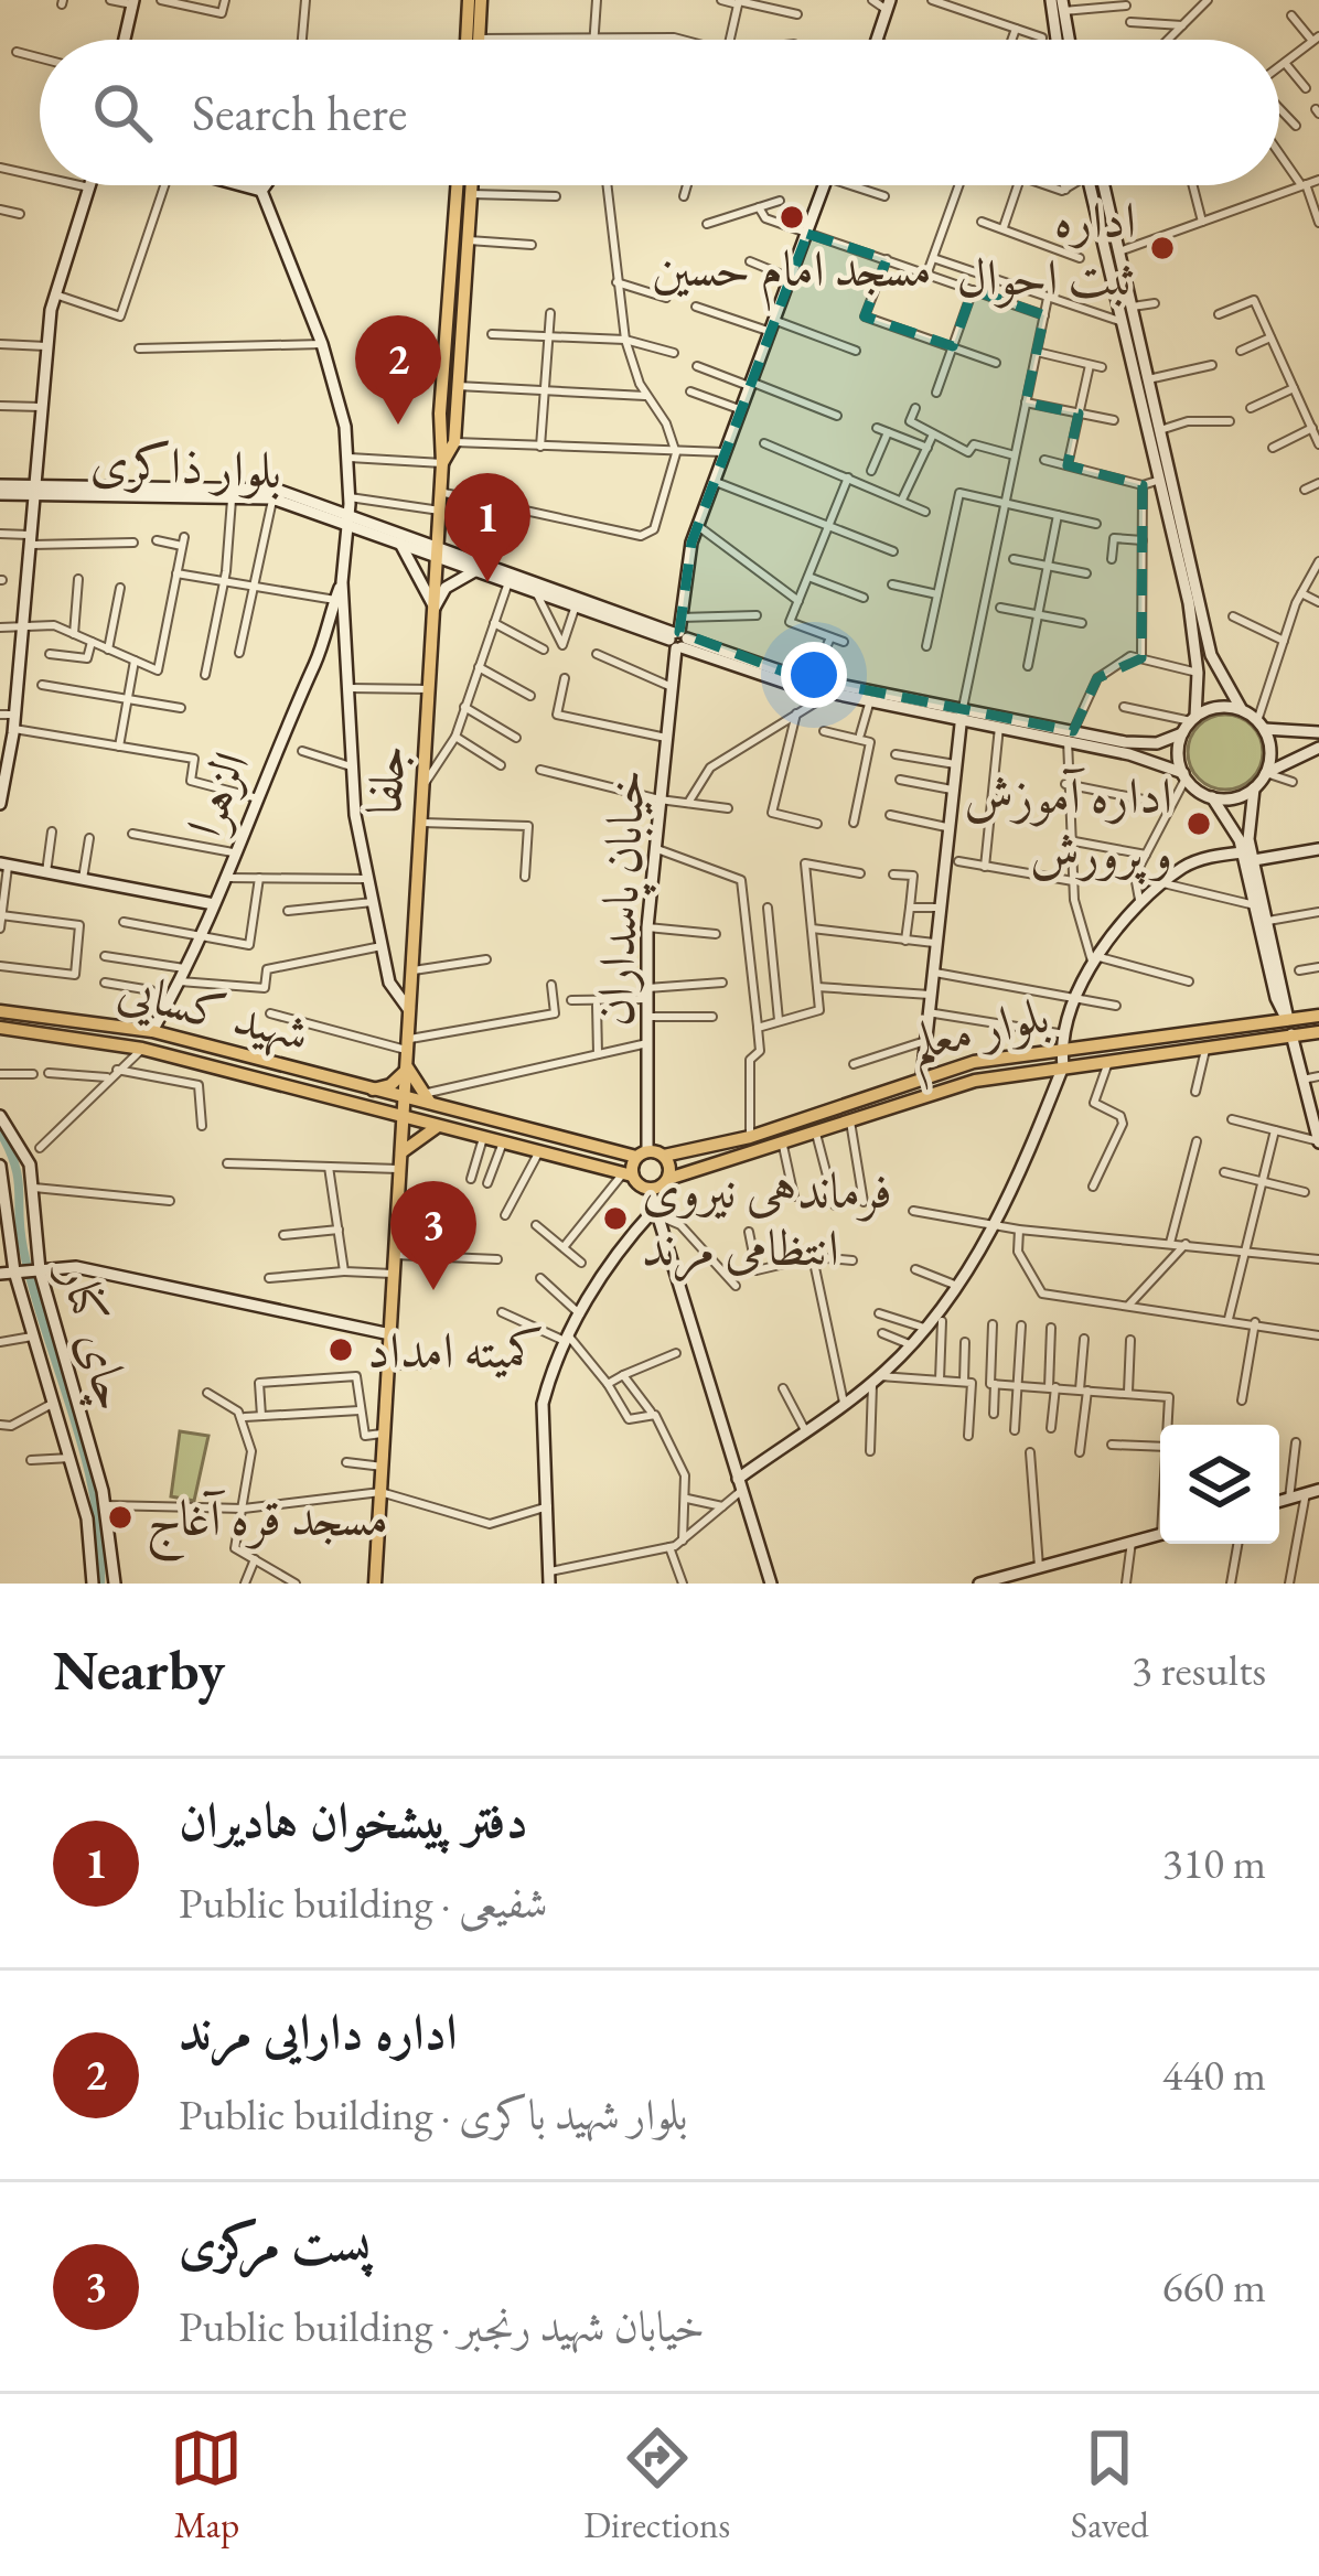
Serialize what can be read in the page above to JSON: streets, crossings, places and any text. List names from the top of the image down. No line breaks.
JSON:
{"streets":{"main road":["جلفا","شهید کسایی","بلوار معلم"],"street":["بلوار ذاکری","الزهرا","خیابان پاسداران","چای کنار"]},"crossings":[["بلوار ذاکری","جلفا"],["جلفا","شهید کسایی"],["الزهرا","شهید کسایی"]],"places":["مسجد امام حسین","اداره ثبت احوال","اداره آموزش و پرورش","فرماندهی نیروی انتظامی مرند","کمیته امداد","مسجد قره آغاج"],"page":{"search":"Search here","pins":["2","1","3"],"heading":["Nearby","3 results"],"list":[{"mark":"1","name":"دفتر پیشخوان هادیران","note":"Public building · شفیعی","value":"310 m"},{"mark":"2","name":"اداره دارایی مرند","note":"Public building · بلوار شهید باکری","value":"440 m"},{"mark":"3","name":"پست مرکزی","note":"Public building · خیابان شهید رنجبر","value":"660 m"}],"nav":["Map","Directions","Saved"]}}
